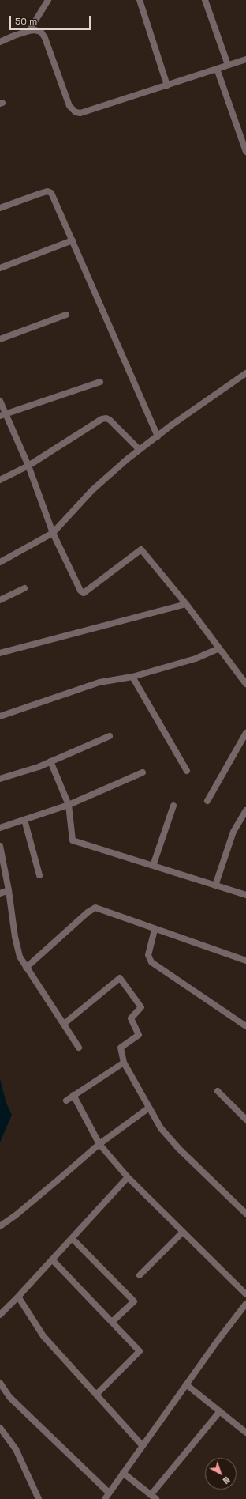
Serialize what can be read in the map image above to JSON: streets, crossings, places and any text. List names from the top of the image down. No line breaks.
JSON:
{"scale_bar":"50 m","north":"bottom right"}
